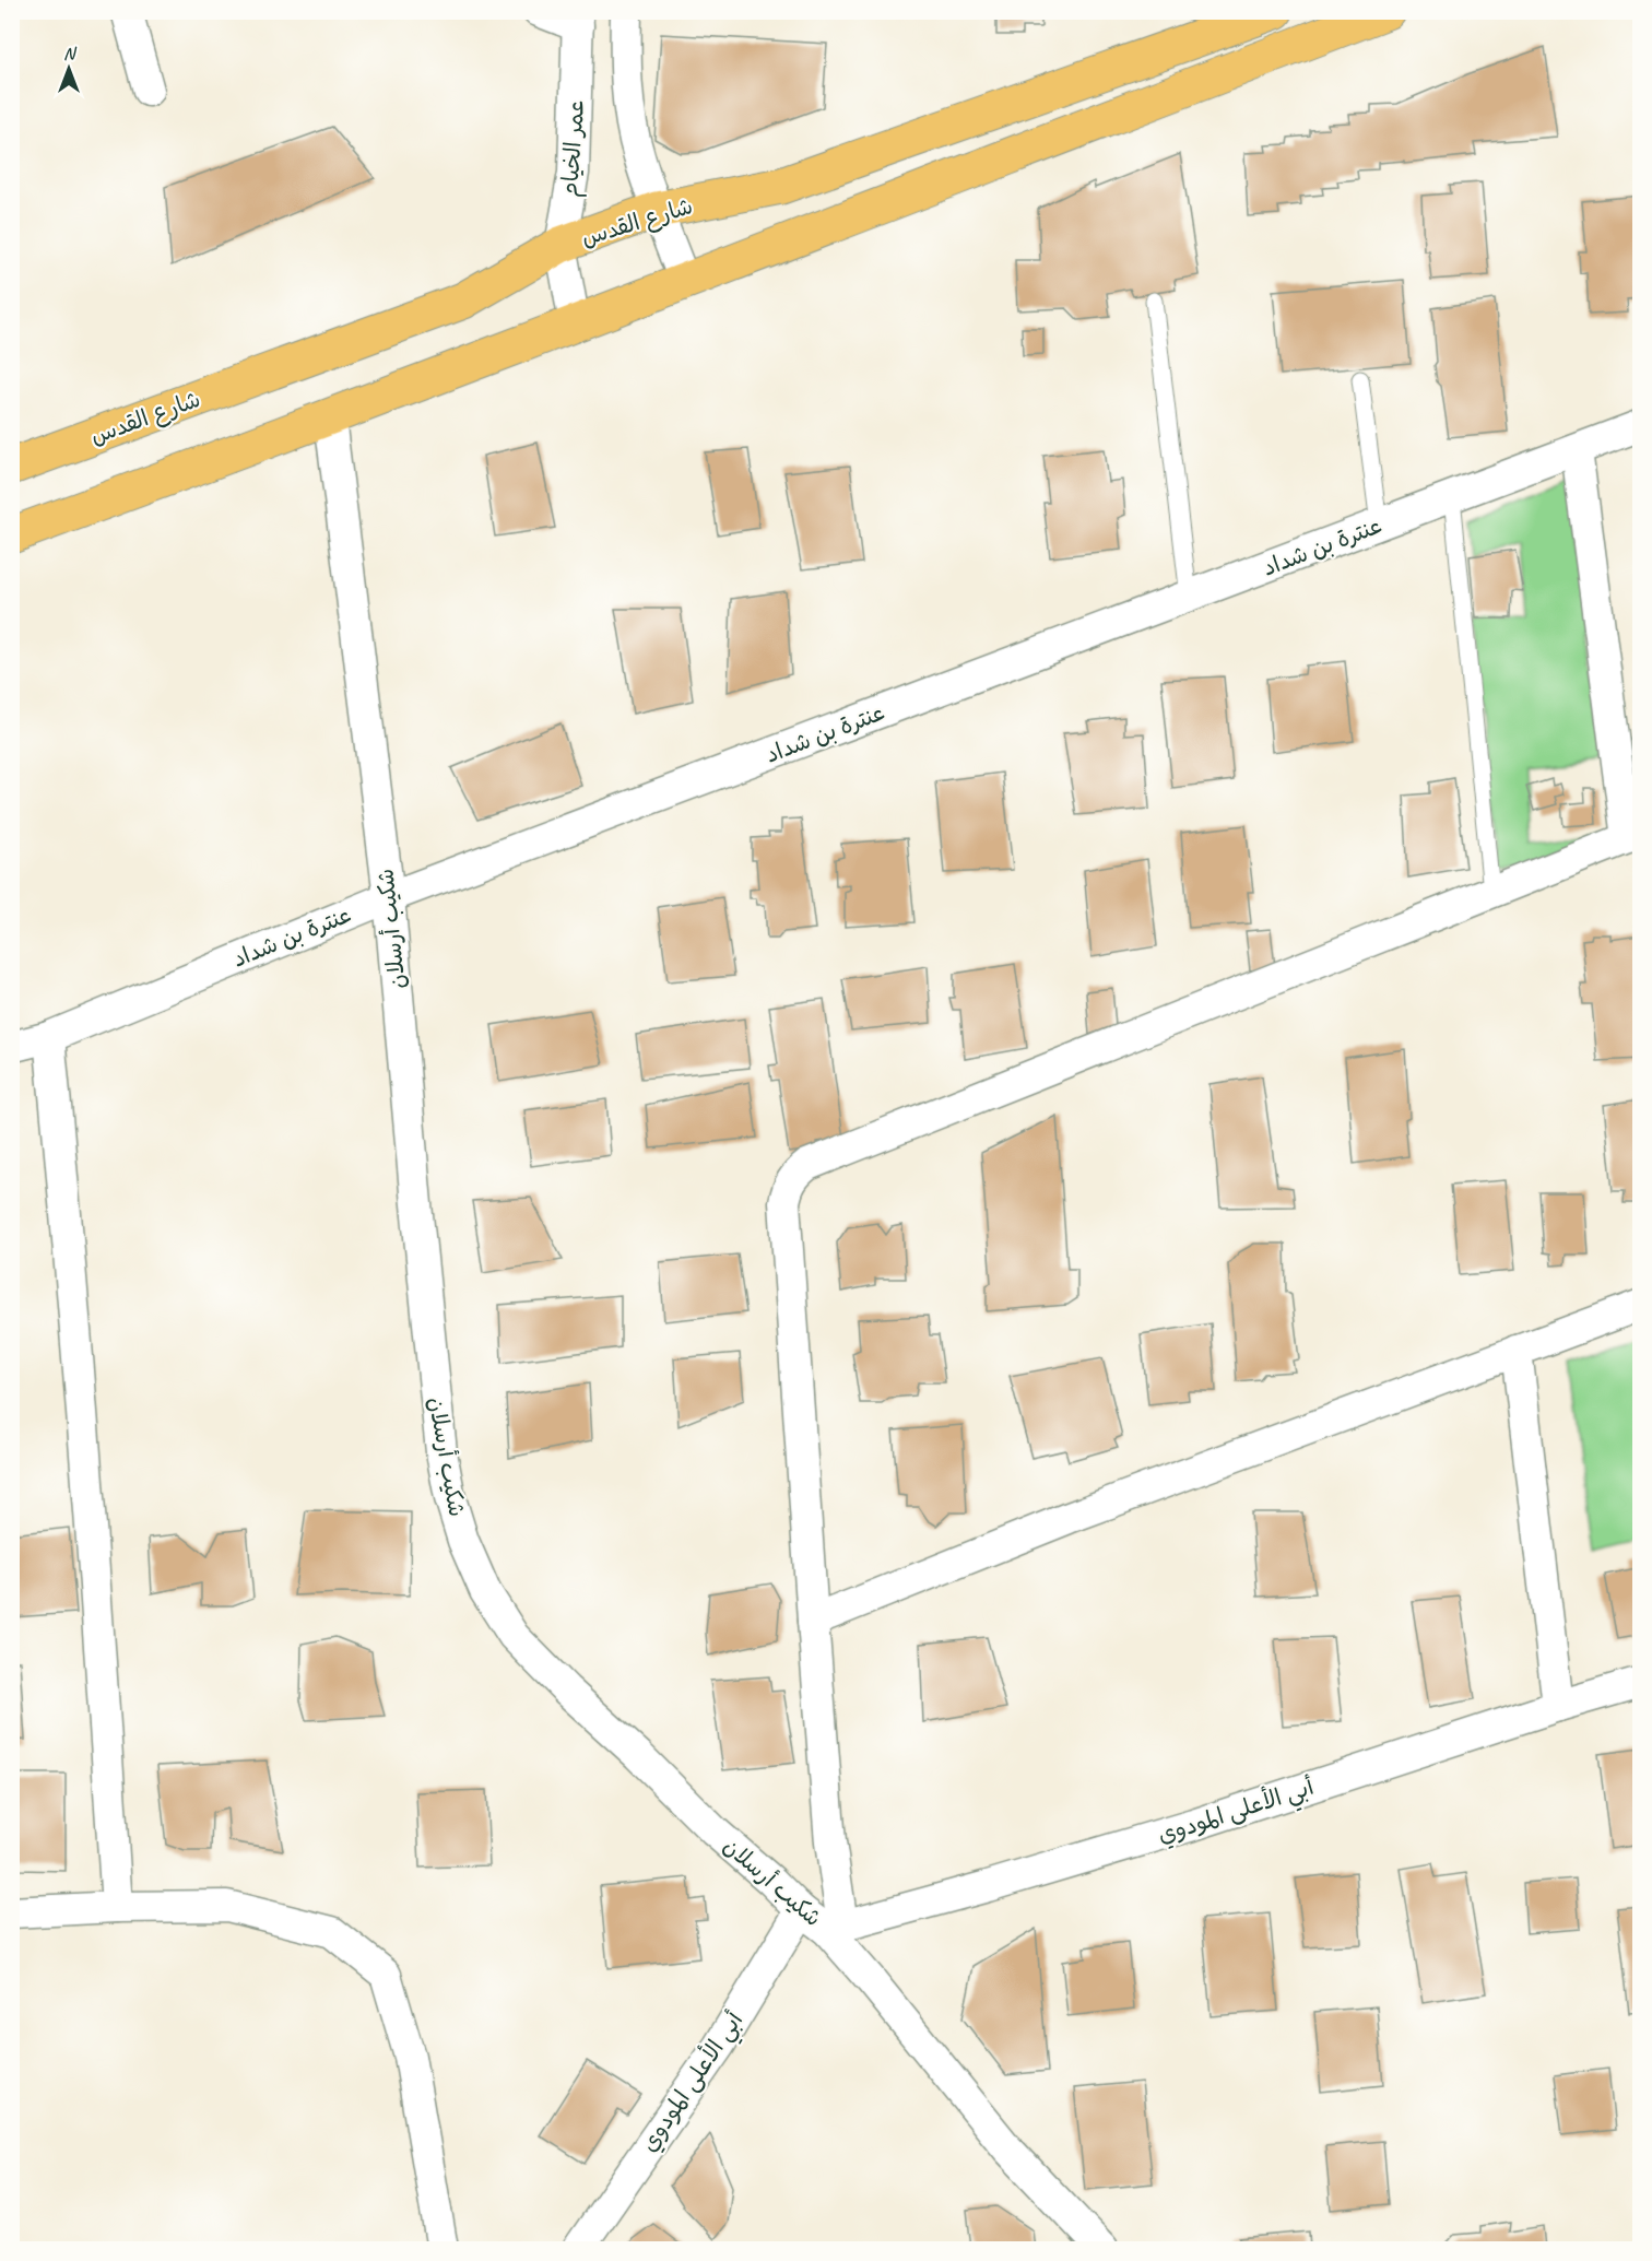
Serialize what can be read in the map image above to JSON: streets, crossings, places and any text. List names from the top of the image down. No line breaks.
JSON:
{"streets":{"main road":["شارع القدس"],"street":["عمر الخيام","عنترة بن شداد","شكيب أرسلان","أبي الأعلى المودوي"]},"crossings":[["عمر الخيام","شارع القدس"],["عنترة بن شداد","شكيب أرسلان"],["شكيب أرسلان","أبي الأعلى المودوي"]],"north":"top"}
